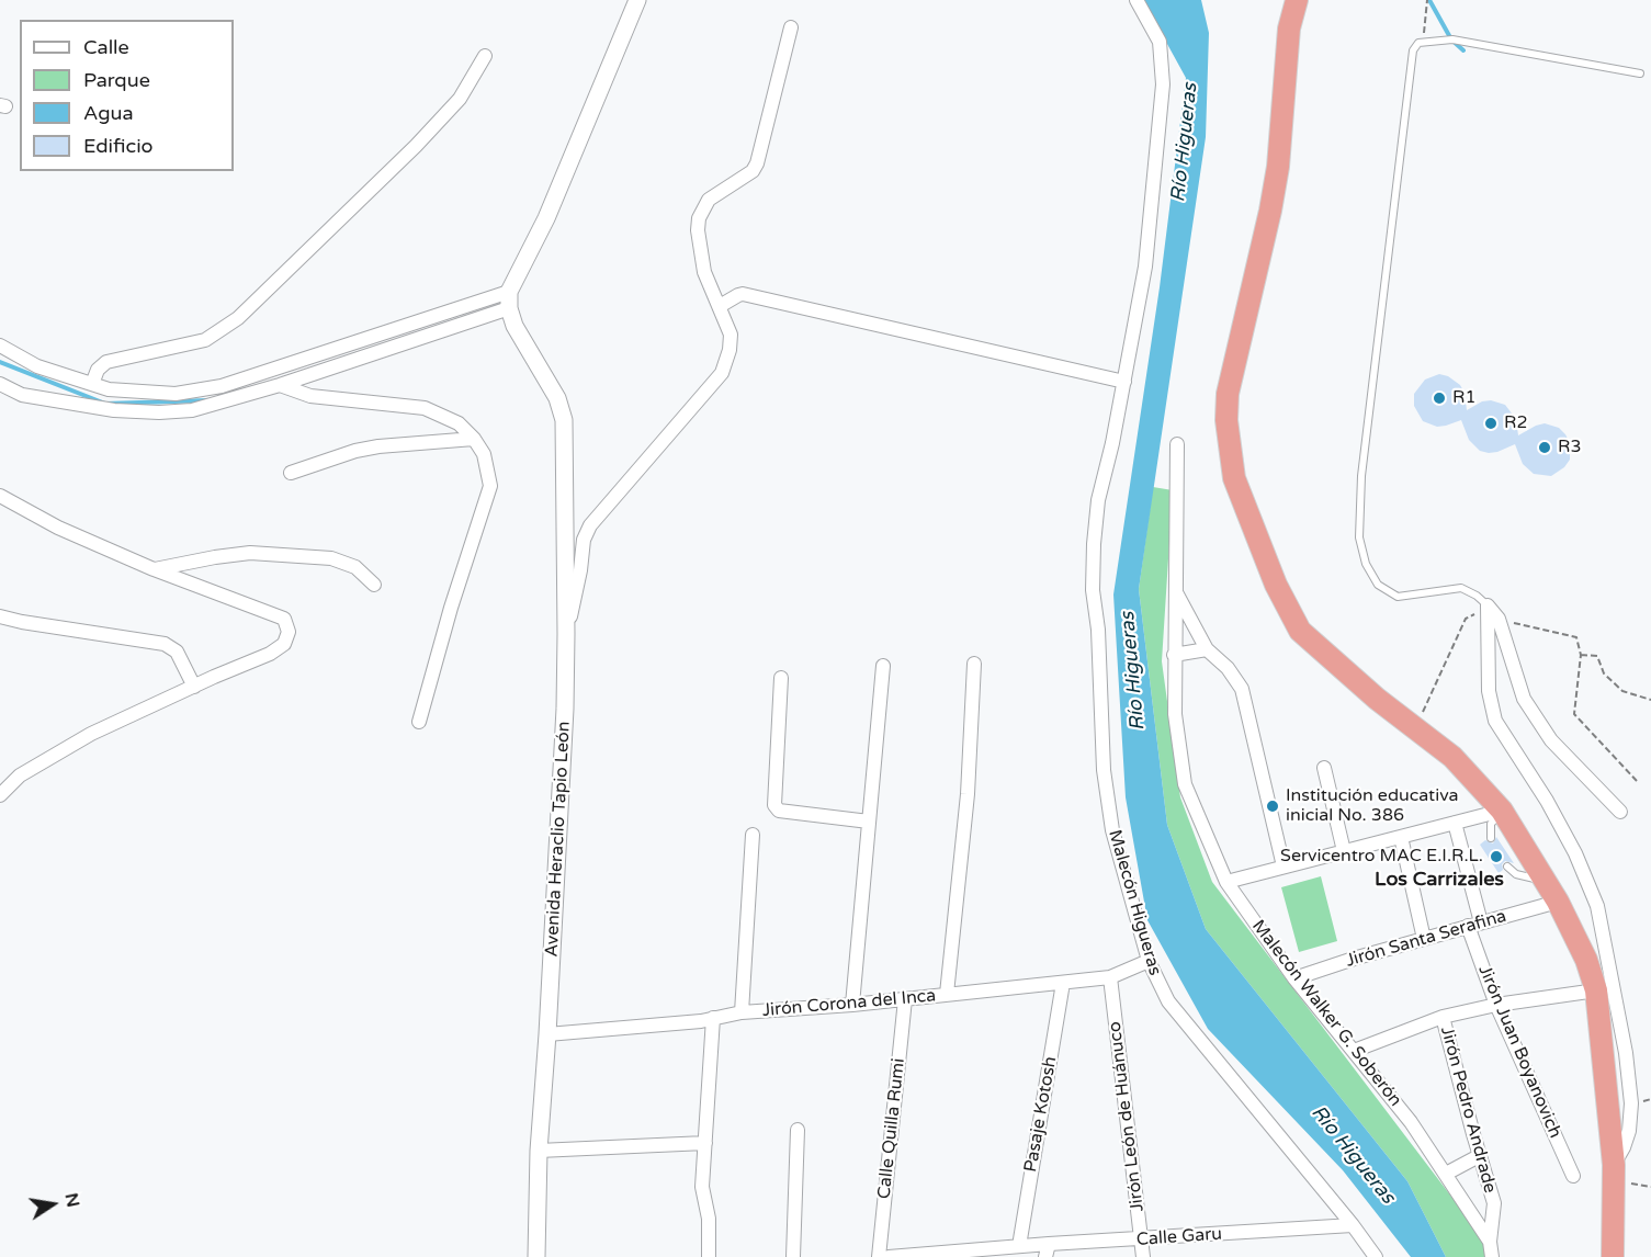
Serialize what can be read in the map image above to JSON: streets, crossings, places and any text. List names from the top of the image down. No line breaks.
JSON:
{"streets":{"street":["Avenida Heraclio Tapio León","Malecón Higueras","Jirón Santa Serafina","Jirón Corona del Inca","Malecón Walker G. Soberón","Jirón Juan Boyanovich","Jirón Pedro Andrade","Pasaje Kotosh","Jirón León de Huánuco","Calle Quilla Rumi","Calle Garu"]},"crossings":[["Avenida Heraclio Tapio León","Jirón Corona del Inca"],["Malecón Higueras","Jirón Corona del Inca"],["Malecón Higueras","Calle Garu"],["Jirón Santa Serafina","Malecón Walker G. Soberón"],["Jirón Santa Serafina","Jirón Juan Boyanovich"],["Jirón Corona del Inca","Pasaje Kotosh"],["Jirón Corona del Inca","Jirón León de Huánuco"],["Jirón Corona del Inca","Calle Quilla Rumi"],["Malecón Walker G. Soberón","Jirón Pedro Andrade"],["Pasaje Kotosh","Calle Garu"],["Jirón León de Huánuco","Calle Garu"]],"districts":["Los Carrizales"],"water":["Río Higueras"],"places":["R1","R2","R3","Institución educativa inicial No. 386","Servicentro MAC E.I.R.L."],"legend":["Calle","Parque","Agua","Edificio"],"north":"right"}
